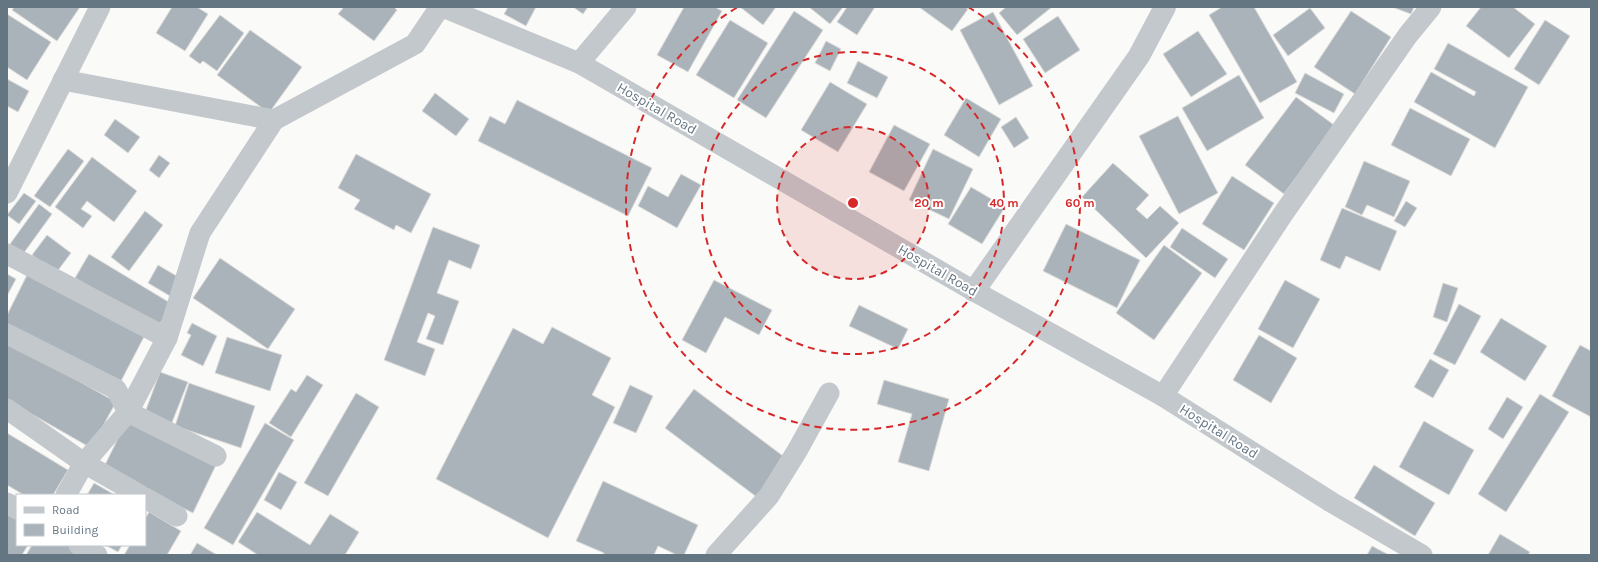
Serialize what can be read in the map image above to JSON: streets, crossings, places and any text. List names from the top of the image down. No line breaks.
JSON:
{"streets":{"street":["Hospital Road"]},"legend":["Road","Building"],"rings":["20 m","40 m","60 m"]}
